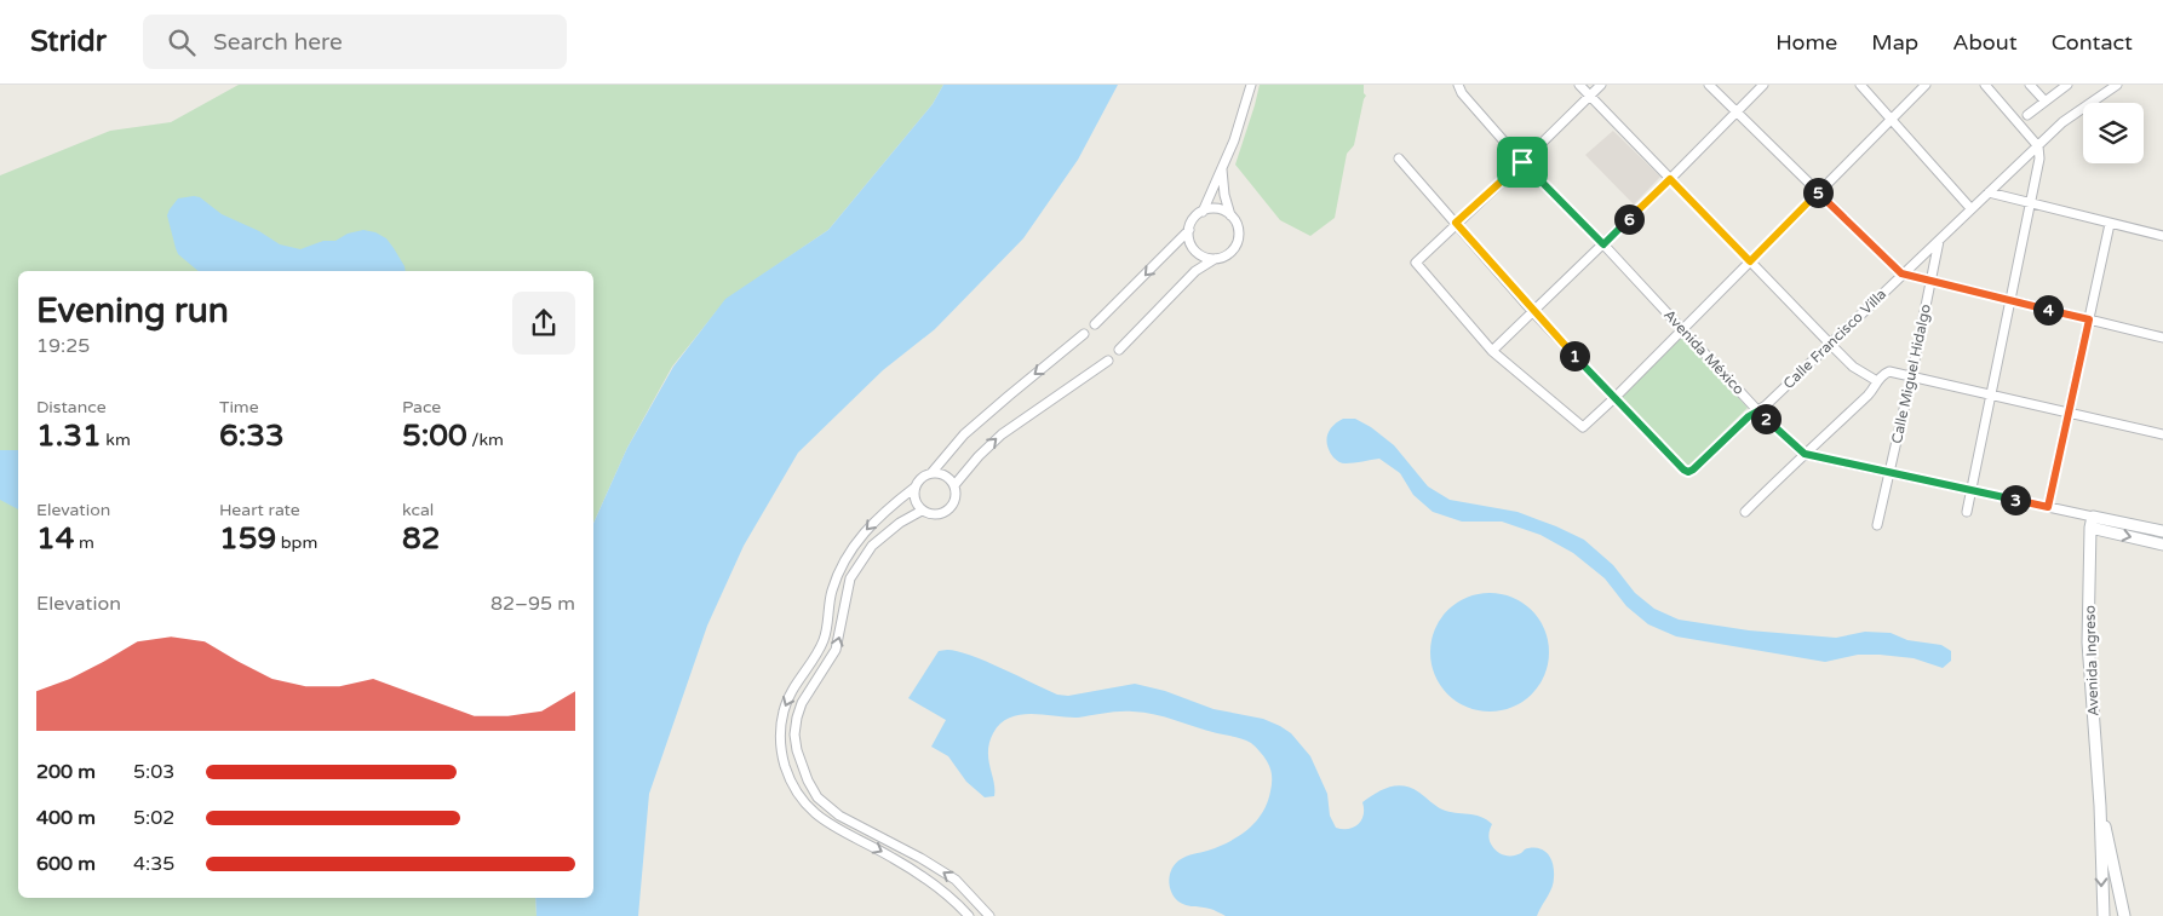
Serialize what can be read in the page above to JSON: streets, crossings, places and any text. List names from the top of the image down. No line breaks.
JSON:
{"streets":{"street":["Calle Francisco Villa","Avenida México","Calle Miguel Hidalgo","Avenida Ingreso"]},"crossings":[["Calle Francisco Villa","Avenida México"],["Calle Francisco Villa","Calle Miguel Hidalgo"],["Avenida México","Calle Miguel Hidalgo"],["Avenida México","Avenida Ingreso"]],"page":{"header":"Stridr","search":"Search here","nav":["Home","Map","About","Contact"],"pins":["5","6","4","1","2","3"],"heading":["Evening run","19:25"],"stats":[["Distance","1.31 km"],["Time","6:33"],["Pace","5:00 /km"],["Elevation","14 m"],["Heart rate","159 bpm"],["kcal","82"]],"chart":["Elevation","82–95 m"],"list":[{"name":"200 m","note":"5:03"},{"name":"400 m","note":"5:02"},{"name":"600 m","note":"4:35"}]}}
